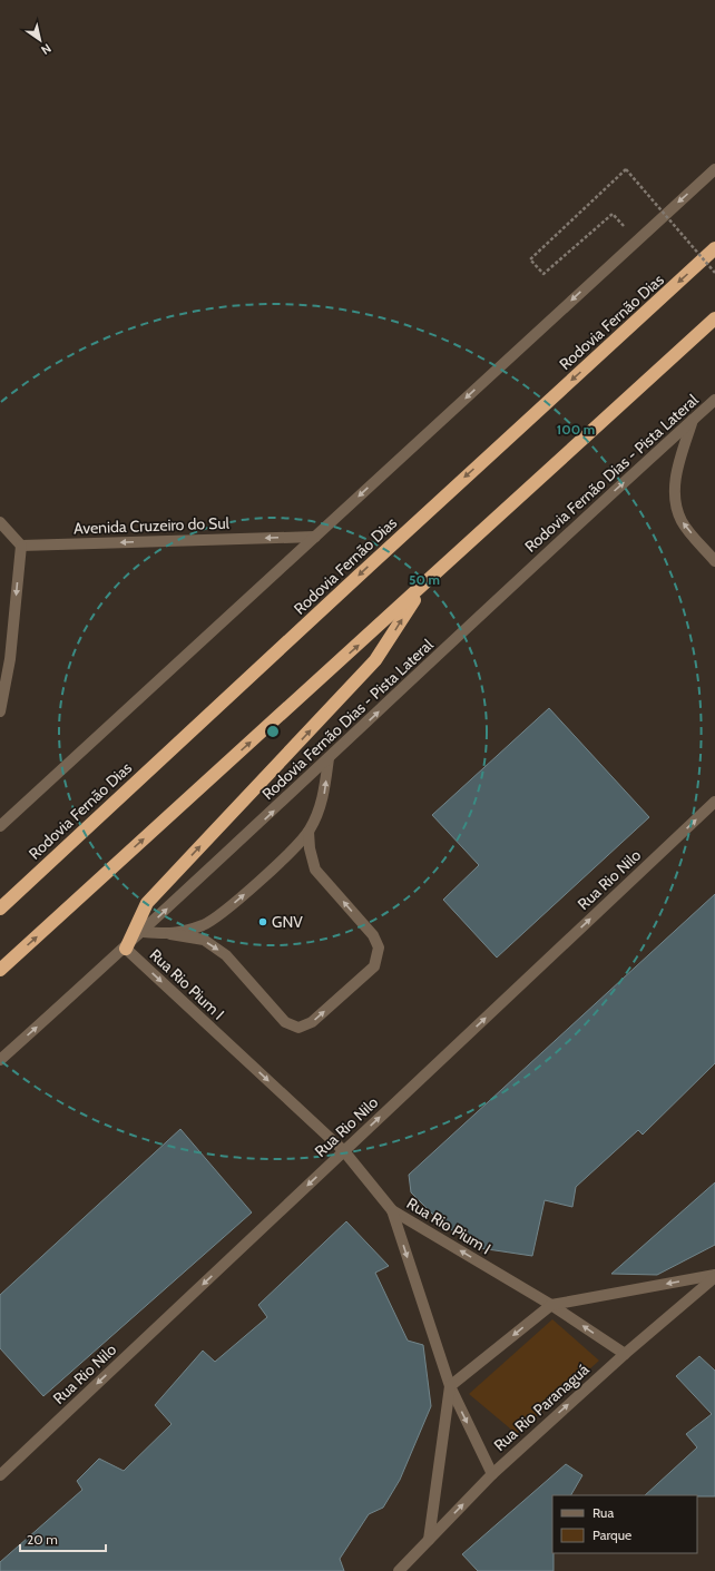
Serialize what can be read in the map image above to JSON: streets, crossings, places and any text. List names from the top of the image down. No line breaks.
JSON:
{"streets":{"highway":["Rodovia Fernão Dias"],"street":["Rodovia Fernão Dias - Pista Lateral","Avenida Cruzeiro do Sul","Rua Rio Nilo","Rua Rio Pium I","Rua Rio Paranaguá"]},"crossings":[["Rodovia Fernão Dias - Pista Lateral","Rua Rio Pium I"],["Rua Rio Nilo","Rua Rio Pium I"],["Rua Rio Pium I","Rua Rio Paranaguá"]],"one_way":["Rodovia Fernão Dias - Pista Lateral","Avenida Cruzeiro do Sul"],"places":["GNV"],"legend":["Rua","Parque"],"scale_bar":"20 m","north":"bottom right","rings":["100 m","50 m"]}
